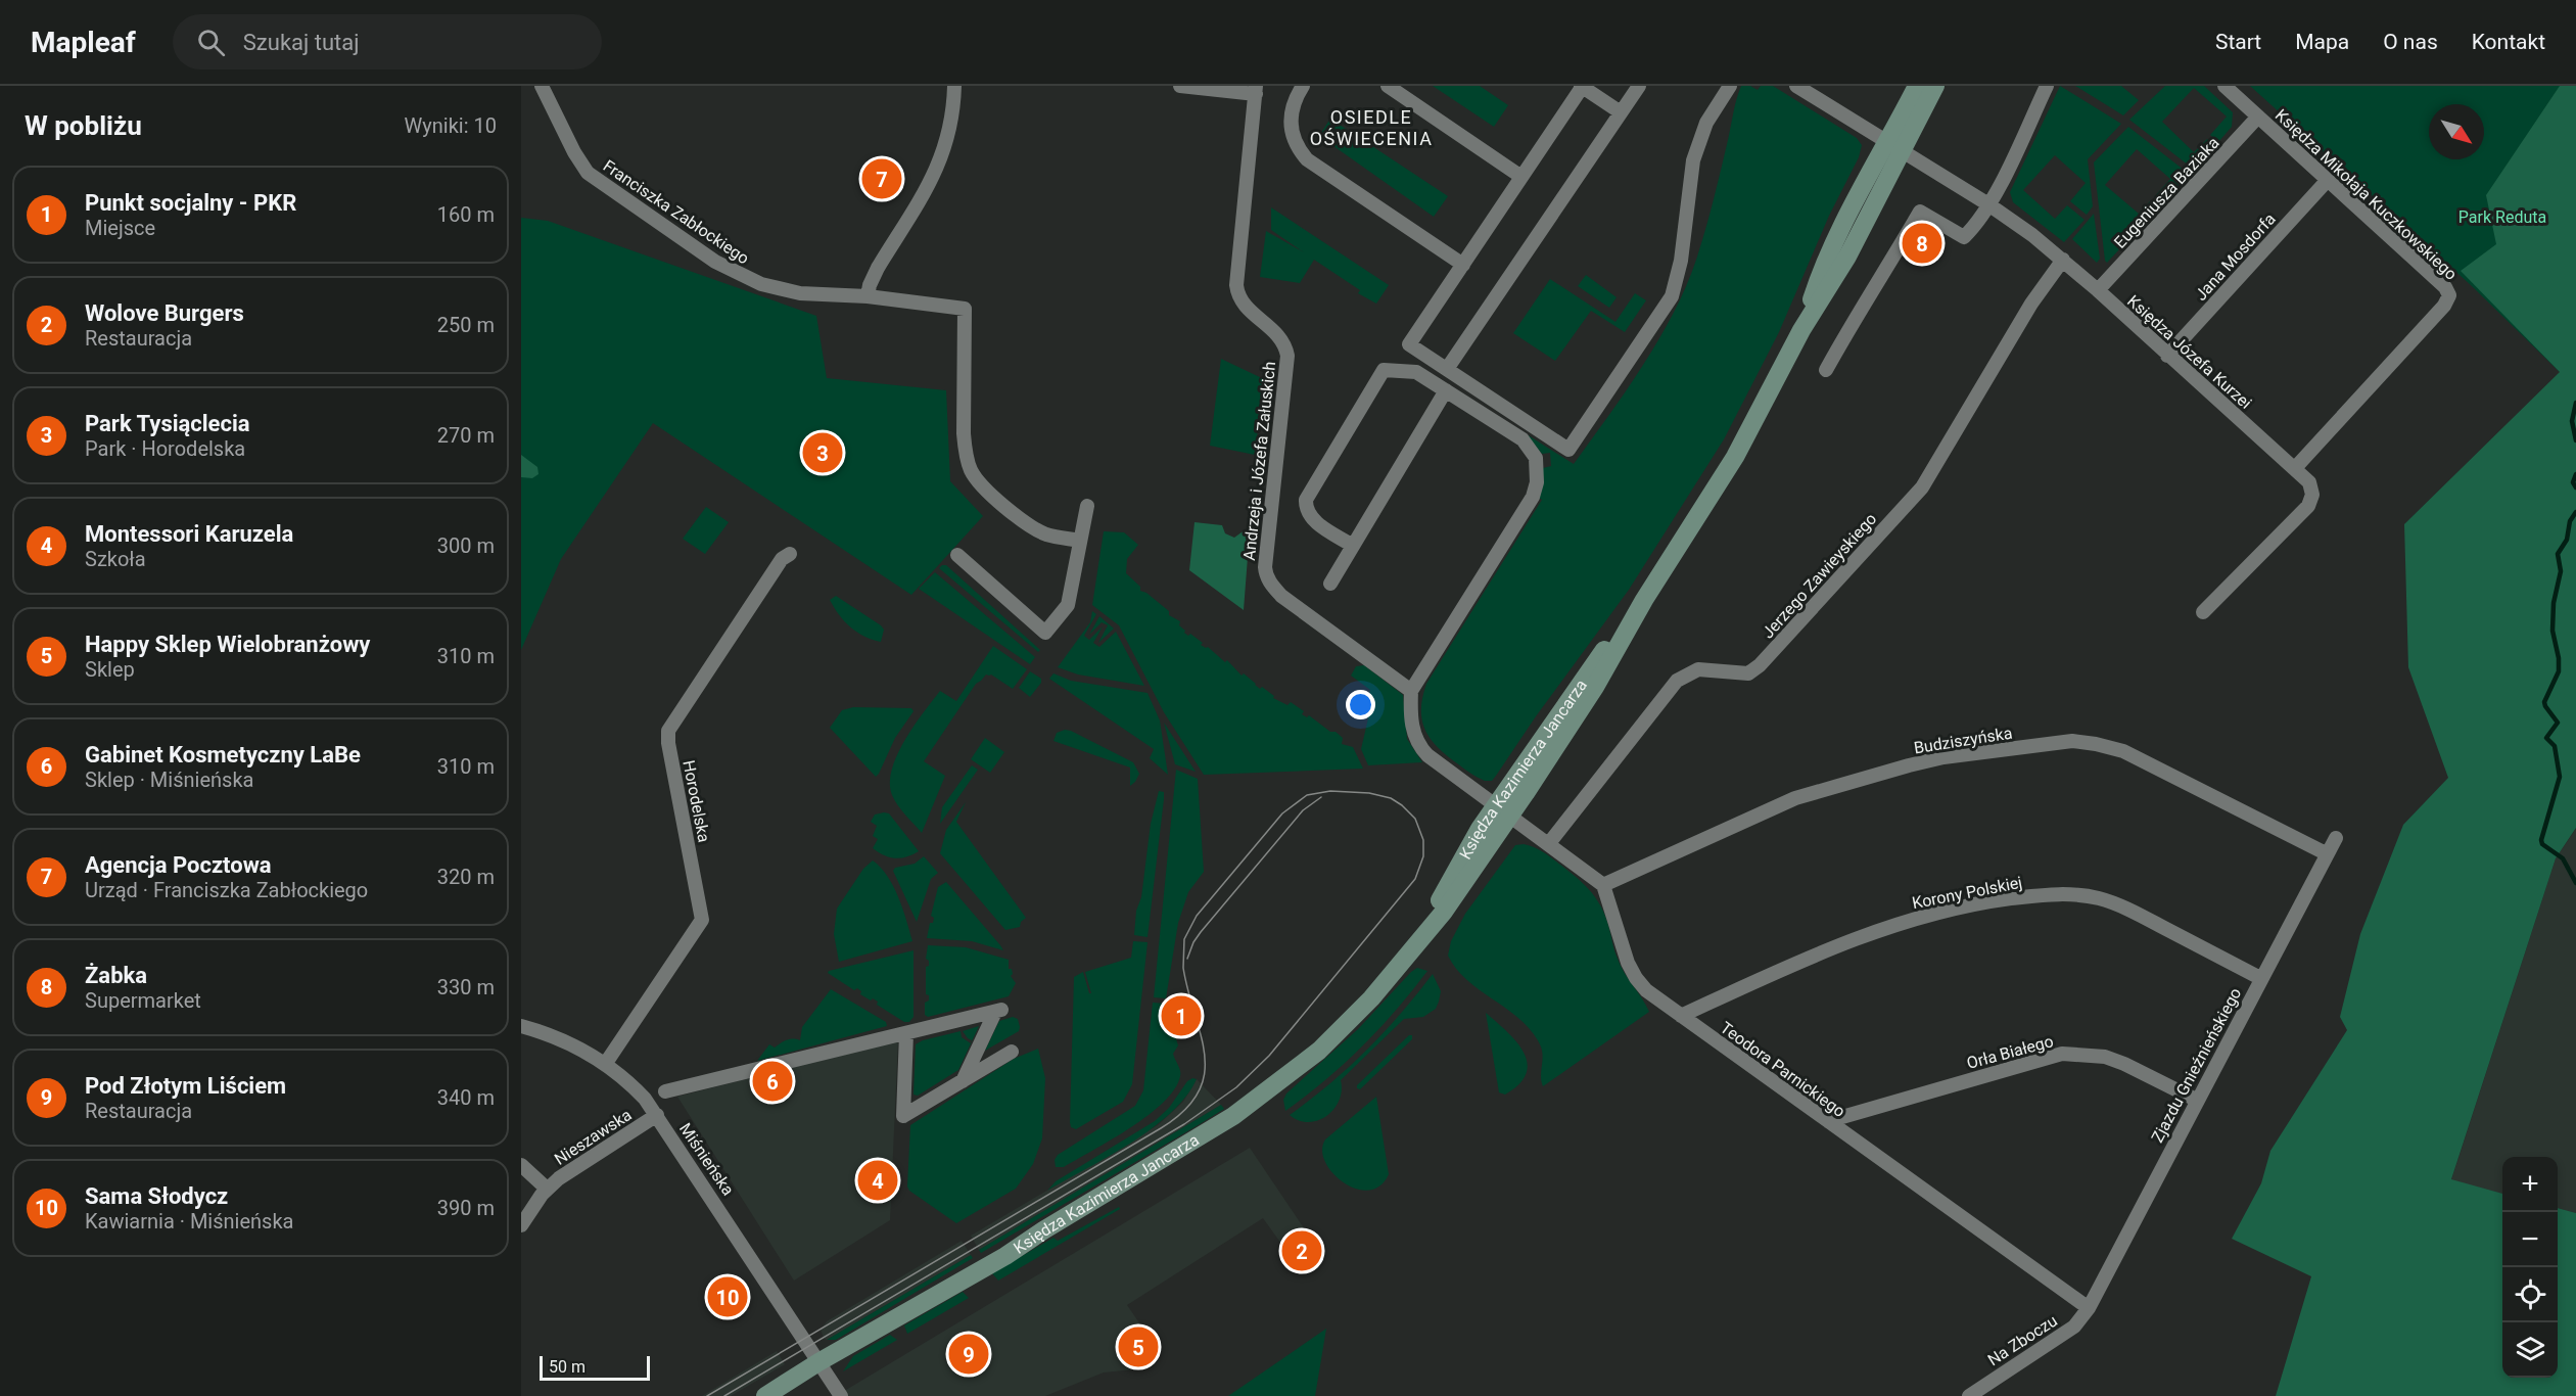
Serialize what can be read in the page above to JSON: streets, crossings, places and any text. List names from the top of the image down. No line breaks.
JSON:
{"streets":{"street":["Eugeniusza Baziaka","Księdza Mikołaja Kuczkowskiego","Franciszka Zabłockiego","Jana Mosdorfa","Księdza Józefa Kurzei","Andrzeja i Józefa Załuskich","Jerzego Zawieyskiego","Budziszyńska","Księdza Kazimierza Jancarza","Horodelska","Korony Polskiej","Orła Białego","Zjazdu Gnieźnieńskiego","Teodora Parnickiego","Nieszawska","Miśnieńska","Na Zboczu"]},"crossings":[["Eugeniusza Baziaka","Księdza Mikołaja Kuczkowskiego"],["Eugeniusza Baziaka","Księdza Józefa Kurzei"],["Księdza Mikołaja Kuczkowskiego","Jana Mosdorfa"],["Księdza Mikołaja Kuczkowskiego","Księdza Józefa Kurzei"],["Jana Mosdorfa","Księdza Józefa Kurzei"],["Księdza Józefa Kurzei","Jerzego Zawieyskiego"],["Księdza Józefa Kurzei","Księdza Kazimierza Jancarza"],["Budziszyńska","Zjazdu Gnieźnieńskiego"],["Budziszyńska","Teodora Parnickiego"],["Księdza Kazimierza Jancarza","Miśnieńska"],["Horodelska","Miśnieńska"],["Korony Polskiej","Zjazdu Gnieźnieńskiego"],["Korony Polskiej","Teodora Parnickiego"],["Orła Białego","Zjazdu Gnieźnieńskiego"],["Orła Białego","Teodora Parnickiego"],["Zjazdu Gnieźnieńskiego","Teodora Parnickiego"],["Zjazdu Gnieźnieńskiego","Na Zboczu"],["Teodora Parnickiego","Na Zboczu"],["Nieszawska","Miśnieńska"]],"districts":["OSIEDLE OŚWIECENIA"],"parks":["Park Reduta"],"scale_bar":"50 m","north":"bottom right","page":{"header":"Mapleaf","search":"Szukaj tutaj","nav":["Start","Mapa","O nas","Kontakt"],"heading":["W pobliżu","Wyniki: 10"],"pins":["7","8","3","1","6","4","2","10","5","9"],"list":[{"mark":"1","name":"Punkt socjalny - PKR","note":"Miejsce","value":"160 m"},{"mark":"2","name":"Wolove Burgers","note":"Restauracja","value":"250 m"},{"mark":"3","name":"Park Tysiąclecia","note":"Park · Horodelska","value":"270 m"},{"mark":"4","name":"Montessori Karuzela","note":"Szkoła","value":"300 m"},{"mark":"5","name":"Happy Sklep Wielobranżowy","note":"Sklep","value":"310 m"},{"mark":"6","name":"Gabinet Kosmetyczny LaBe","note":"Sklep · Miśnieńska","value":"310 m"},{"mark":"7","name":"Agencja Pocztowa","note":"Urząd · Franciszka Zabłockiego","value":"320 m"},{"mark":"8","name":"Żabka","note":"Supermarket","value":"330 m"},{"mark":"9","name":"Pod Złotym Liściem","note":"Restauracja","value":"340 m"},{"mark":"10","name":"Sama Słodycz","note":"Kawiarnia · Miśnieńska","value":"390 m"}],"map_buttons":["+","−"],"scale":"50 m"}}
